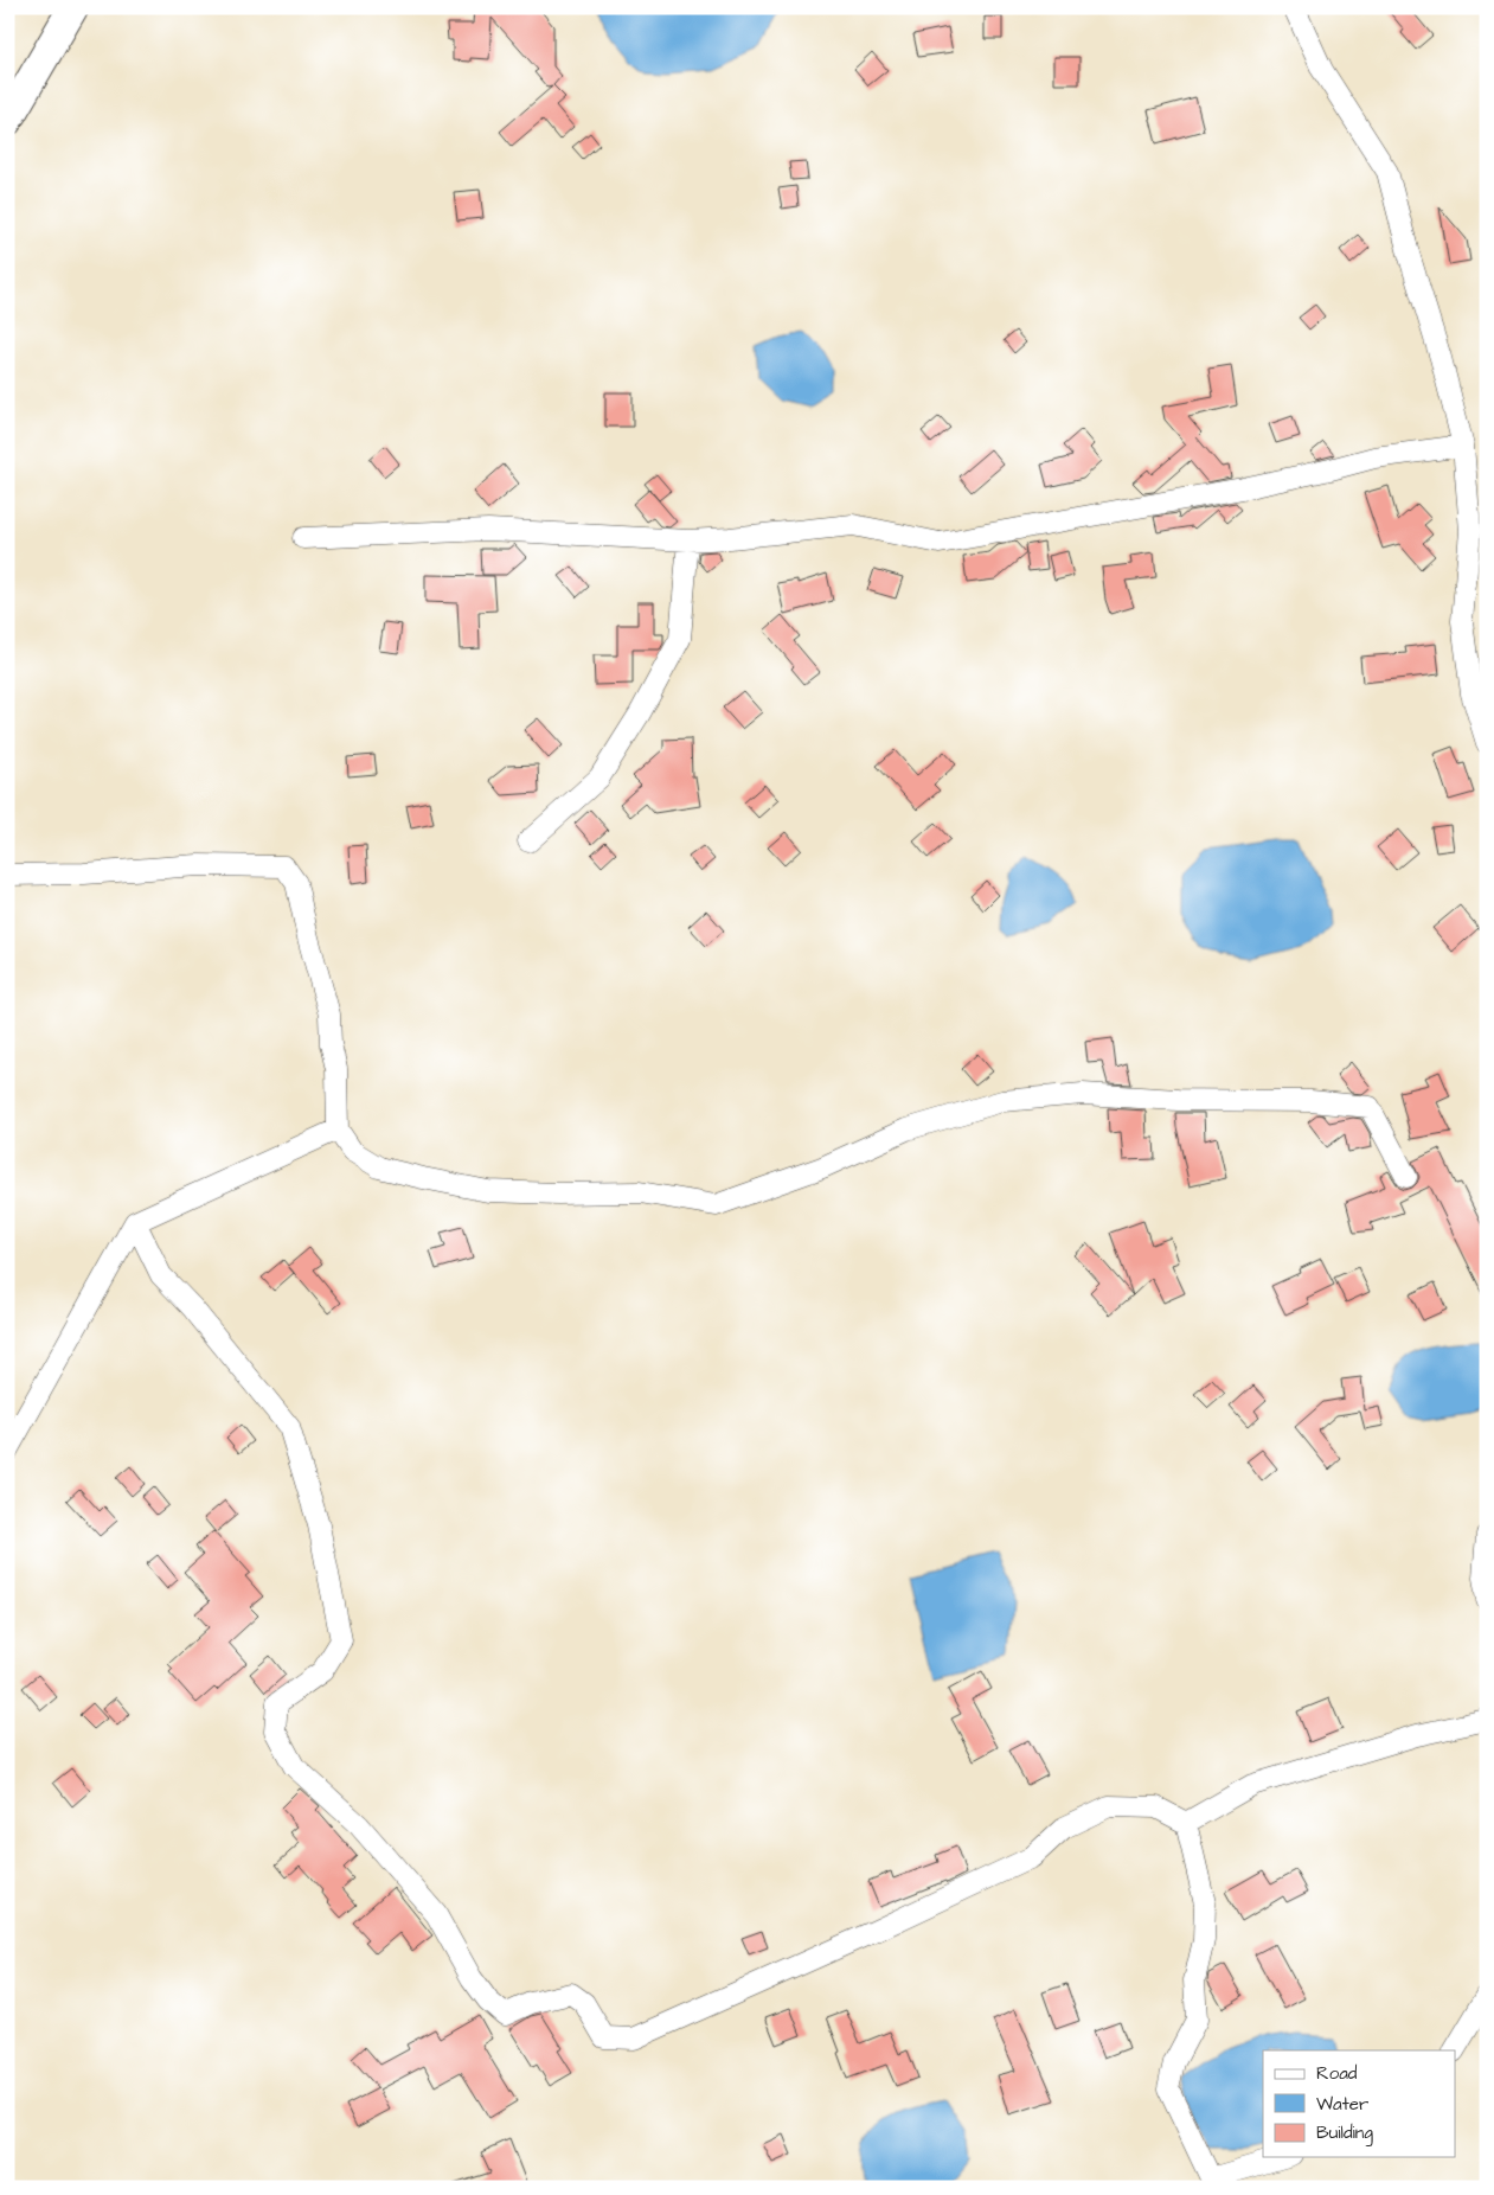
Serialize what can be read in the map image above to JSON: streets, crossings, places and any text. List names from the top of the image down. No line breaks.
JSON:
{"legend":["Road","Water","Building"]}
